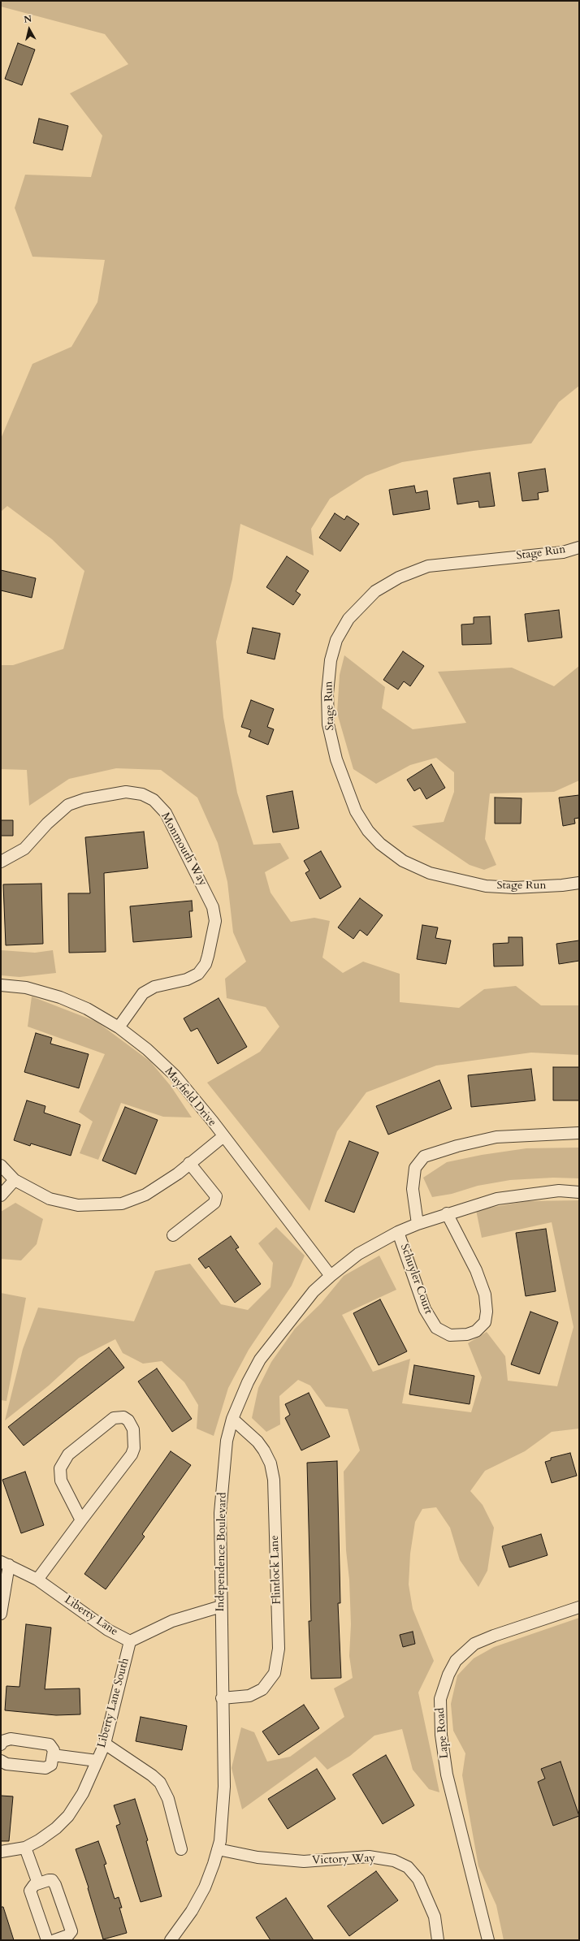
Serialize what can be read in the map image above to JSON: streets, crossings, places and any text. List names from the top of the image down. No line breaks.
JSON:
{"streets":{"street":["Stage Run","Monmouth Way","Mayfield Drive","Schuyler Court","Independence Boulevard","Flintlock Lane","Liberty Lane","Liberty Lane South","Lape Road","Victory Way"]},"crossings":[["Monmouth Way","Mayfield Drive"],["Mayfield Drive","Independence Boulevard"],["Schuyler Court","Independence Boulevard"],["Independence Boulevard","Flintlock Lane"],["Independence Boulevard","Liberty Lane"],["Independence Boulevard","Victory Way"],["Liberty Lane","Liberty Lane South"]],"north":"top"}
